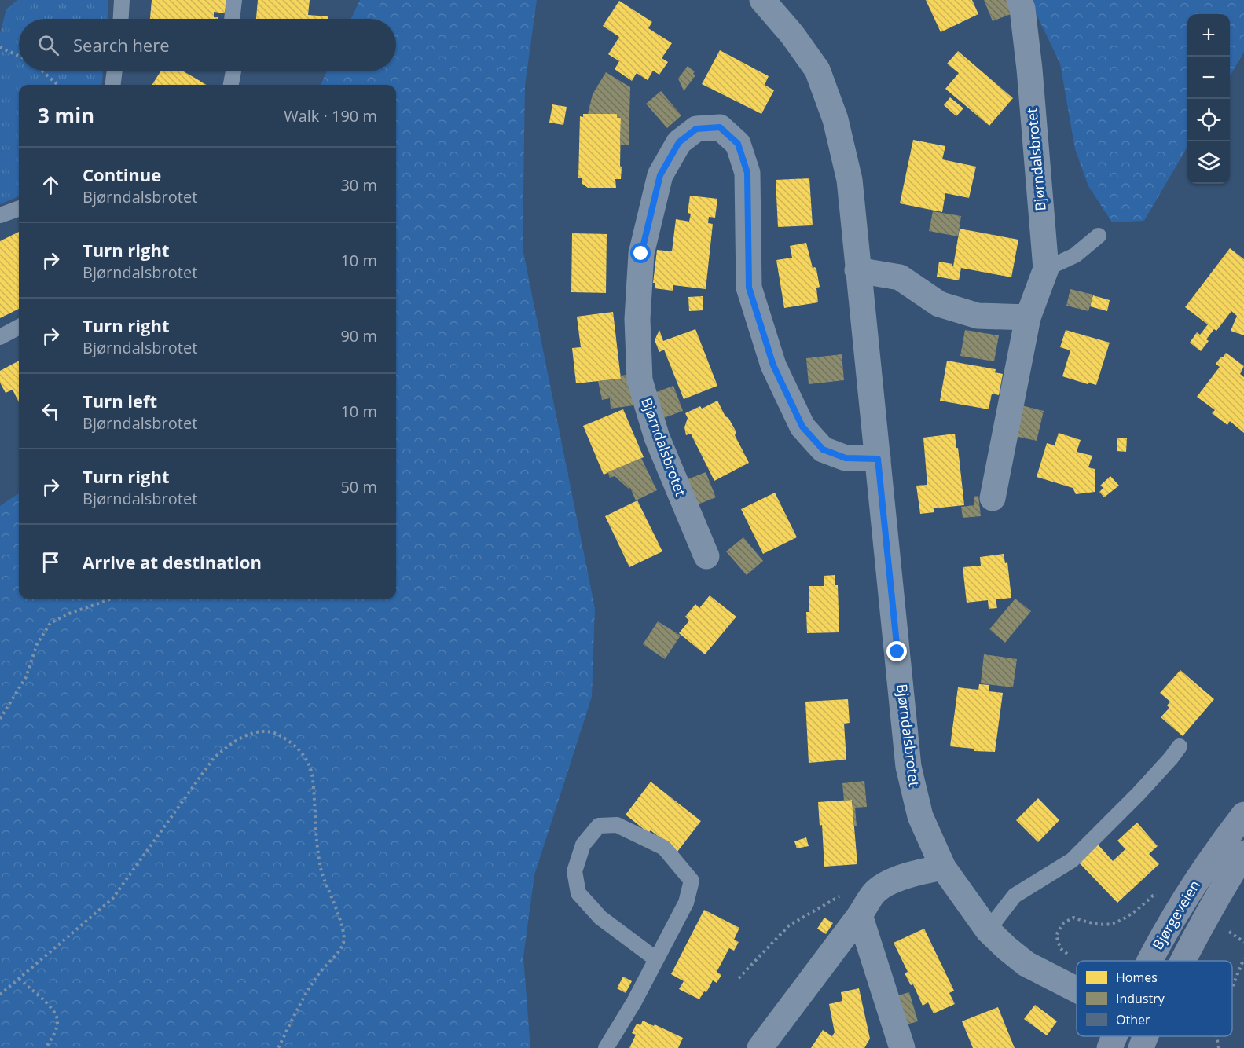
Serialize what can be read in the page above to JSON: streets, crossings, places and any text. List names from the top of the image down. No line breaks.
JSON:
{"streets":{"main road":["Bjørgeveien"],"street":["Bjørndalsbrotet"]},"legend":["Homes","Industry","Other"],"page":{"map_buttons":["+","−"],"search":"Search here","heading":["3 min","Walk · 190 m"],"list":[["Continue","Bjørndalsbrotet","30 m"],["Turn right","Bjørndalsbrotet","10 m"],["Turn right","Bjørndalsbrotet","90 m"],["Turn left","Bjørndalsbrotet","10 m"],["Turn right","Bjørndalsbrotet","50 m"],"Arrive at destination"]}}
